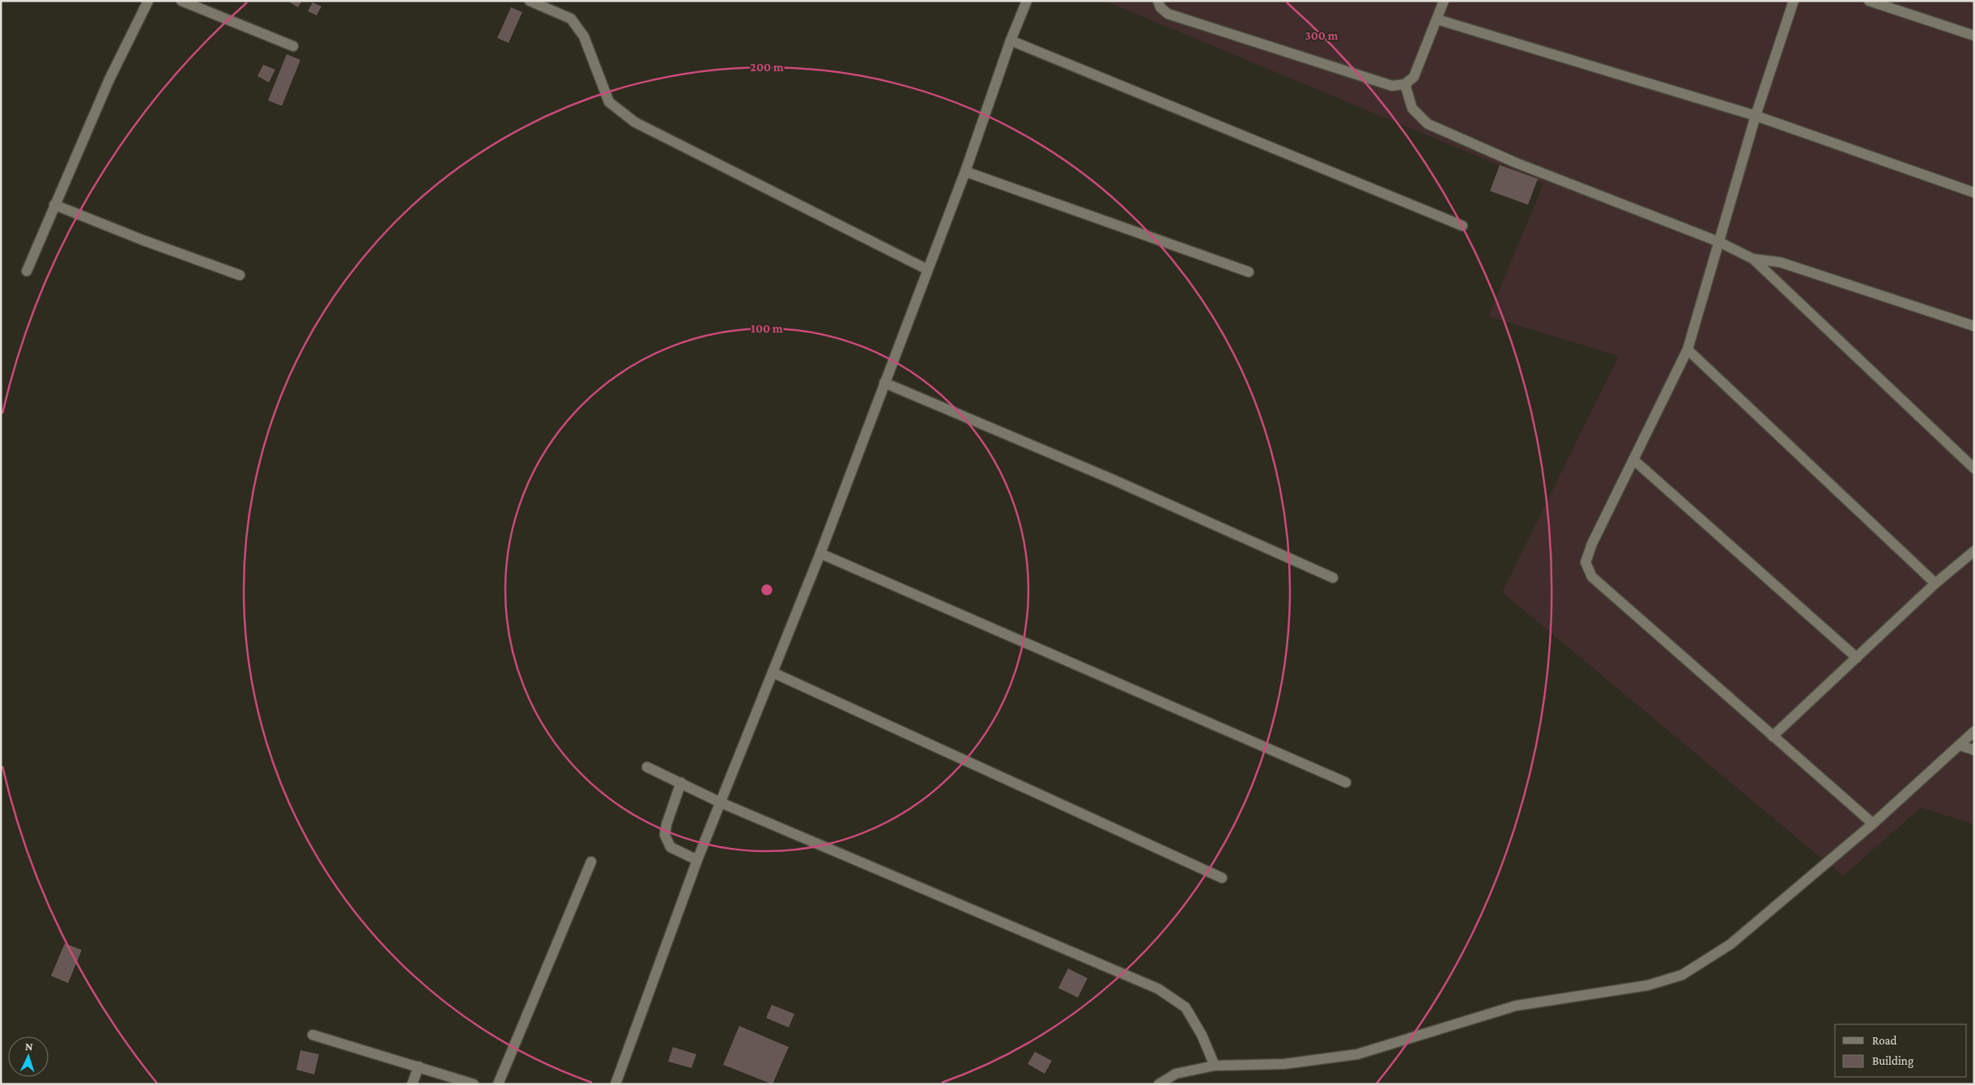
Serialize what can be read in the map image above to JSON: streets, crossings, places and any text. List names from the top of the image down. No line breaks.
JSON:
{"legend":["Road","Building"],"north":"top","rings":["300 m","200 m","100 m"]}
